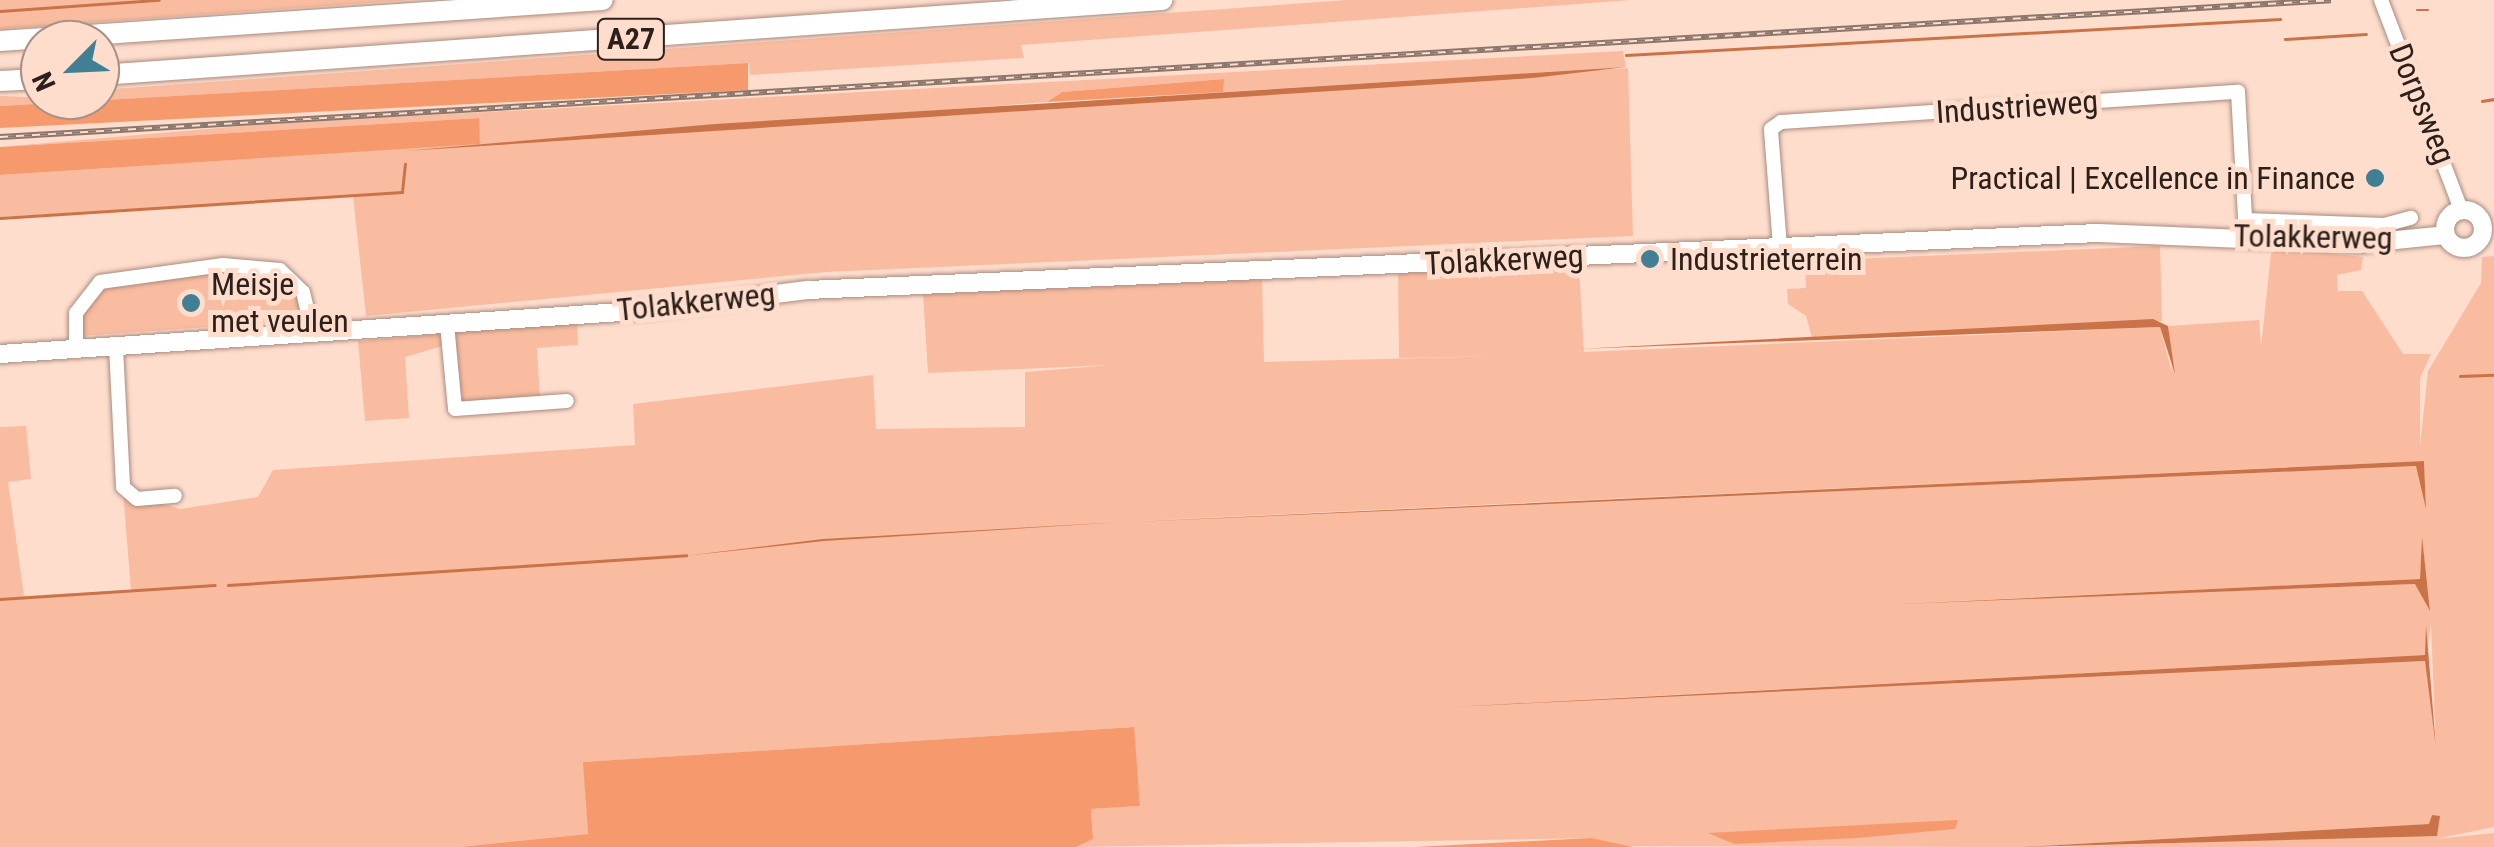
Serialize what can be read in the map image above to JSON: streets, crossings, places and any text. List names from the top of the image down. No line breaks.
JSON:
{"streets":{"highway":["A27"],"main road":["Tolakkerweg"],"street":["Dorpsweg","Industrieweg"]},"crossings":[["Dorpsweg","Tolakkerweg"],["Industrieweg","Tolakkerweg"]],"places":["Practical | Excellence in Finance","Industrieterrein","Meisje met veulen"],"north":"bottom left"}
